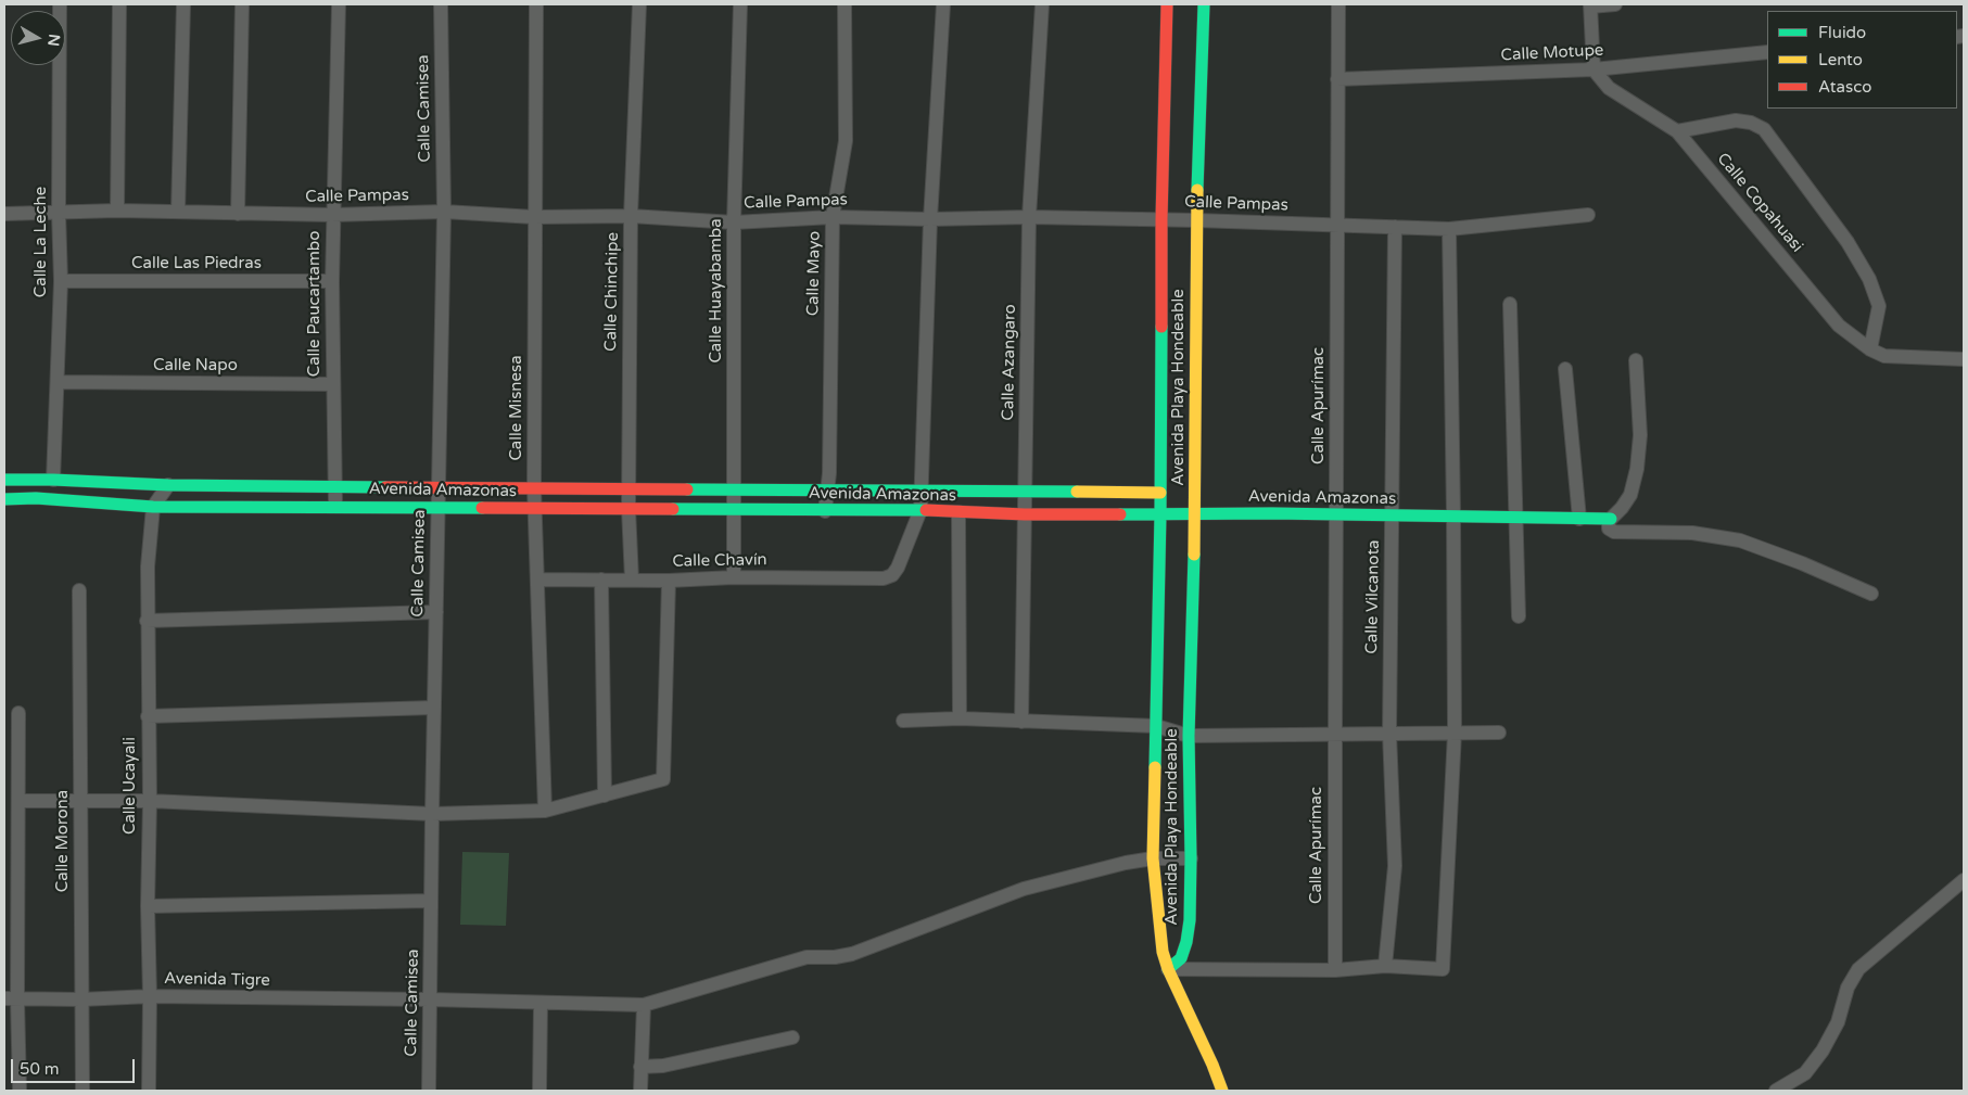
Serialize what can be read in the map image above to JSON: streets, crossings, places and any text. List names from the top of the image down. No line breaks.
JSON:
{"streets":{"street":["Calle Motupe","Calle Camisea","Calle Pampas","Calle Copahuasi","Calle La Leche","Calle Las Piedras","Calle Mayo","Calle Huayabamba","Calle Chinchipe","Calle Paucartambo","Calle Azangaro","Calle Napo","Avenida Playa Hondeable","Calle Apurímac","Calle Misnesa","Avenida Amazonas","Calle Chavín","Calle Vilcanota","Calle Ucayali","Calle Morona","Avenida Tigre"]},"crossings":[["Calle Motupe","Calle Copahuasi"],["Calle Motupe","Calle Apurímac"],["Calle Camisea","Calle Pampas"],["Calle Camisea","Avenida Amazonas"],["Calle Camisea","Avenida Tigre"],["Calle Pampas","Calle La Leche"],["Calle Pampas","Calle Mayo"],["Calle Pampas","Calle Huayabamba"],["Calle Pampas","Calle Chinchipe"],["Calle Pampas","Calle Paucartambo"],["Calle Pampas","Calle Azangaro"],["Calle Pampas","Avenida Playa Hondeable"],["Calle Pampas","Calle Apurímac"],["Calle Pampas","Calle Misnesa"],["Calle Pampas","Calle Vilcanota"],["Calle La Leche","Calle Las Piedras"],["Calle La Leche","Calle Napo"],["Calle La Leche","Avenida Amazonas"],["Calle Las Piedras","Calle Paucartambo"],["Calle Mayo","Avenida Amazonas"],["Calle Huayabamba","Avenida Amazonas"],["Calle Huayabamba","Calle Chavín"],["Calle Chinchipe","Avenida Amazonas"],["Calle Chinchipe","Calle Chavín"],["Calle Paucartambo","Calle Napo"],["Calle Paucartambo","Avenida Amazonas"],["Calle Azangaro","Avenida Amazonas"],["Avenida Playa Hondeable","Avenida Amazonas"],["Avenida Playa Hondeable","Avenida Tigre"],["Calle Apurímac","Avenida Amazonas"],["Calle Misnesa","Avenida Amazonas"],["Calle Misnesa","Calle Chavín"],["Avenida Amazonas","Calle Chavín"],["Avenida Amazonas","Calle Vilcanota"],["Avenida Amazonas","Calle Ucayali"],["Calle Ucayali","Avenida Tigre"],["Calle Morona","Avenida Tigre"]],"legend":["Fluido","Lento","Atasco"],"scale_bar":"50 m","north":"right"}
